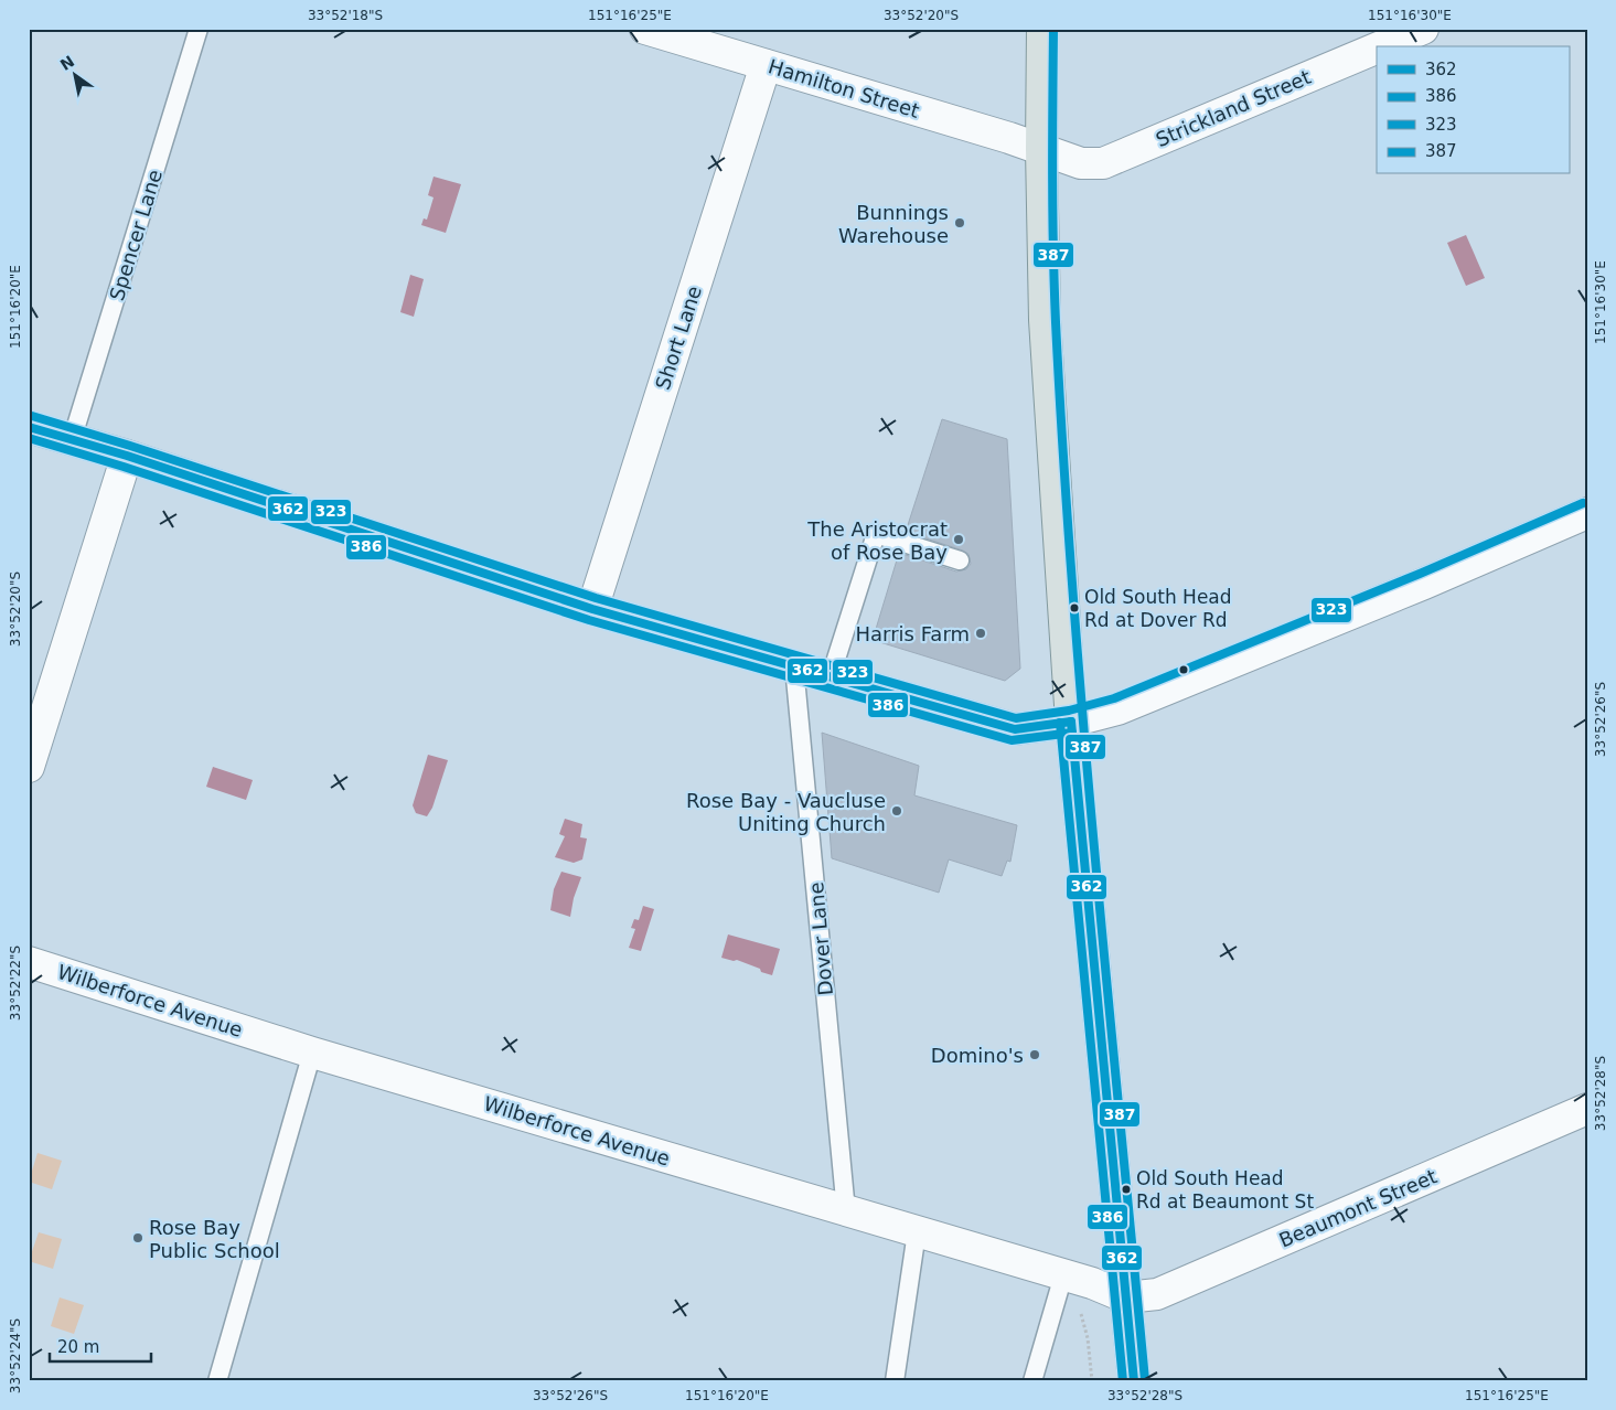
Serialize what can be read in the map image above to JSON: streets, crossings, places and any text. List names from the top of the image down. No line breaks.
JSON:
{"streets":{"street":["Hamilton Street","Strickland Street","Short Lane","Wilberforce Avenue","Beaumont Street"],"lane":["Spencer Lane","Dover Lane"]},"crossings":[["Hamilton Street","Strickland Street"],["Hamilton Street","Short Lane"],["Dover Lane","Wilberforce Avenue"],["Wilberforce Avenue","Beaumont Street"]],"places":["Bunnings Warehouse","The Aristocrat of Rose Bay","Old South Head Rd at Dover Rd","Harris Farm","Rose Bay - Vaucluse Uniting Church","Domino's","Old South Head Rd at Beaumont St","Rose Bay Public School"],"lines":["transit line 387","transit line 323","transit line 362","transit line 386"],"legend":["362","386","323","387"],"scale_bar":"20 m","north":"top left","coordinates":["33°52'18\"S","151°16'25\"E","33°52'20\"S","151°16'30\"E","151°16'20\"E","33°52'26\"S","33°52'22\"S","33°52'28\"S","33°52'24\"S"]}
